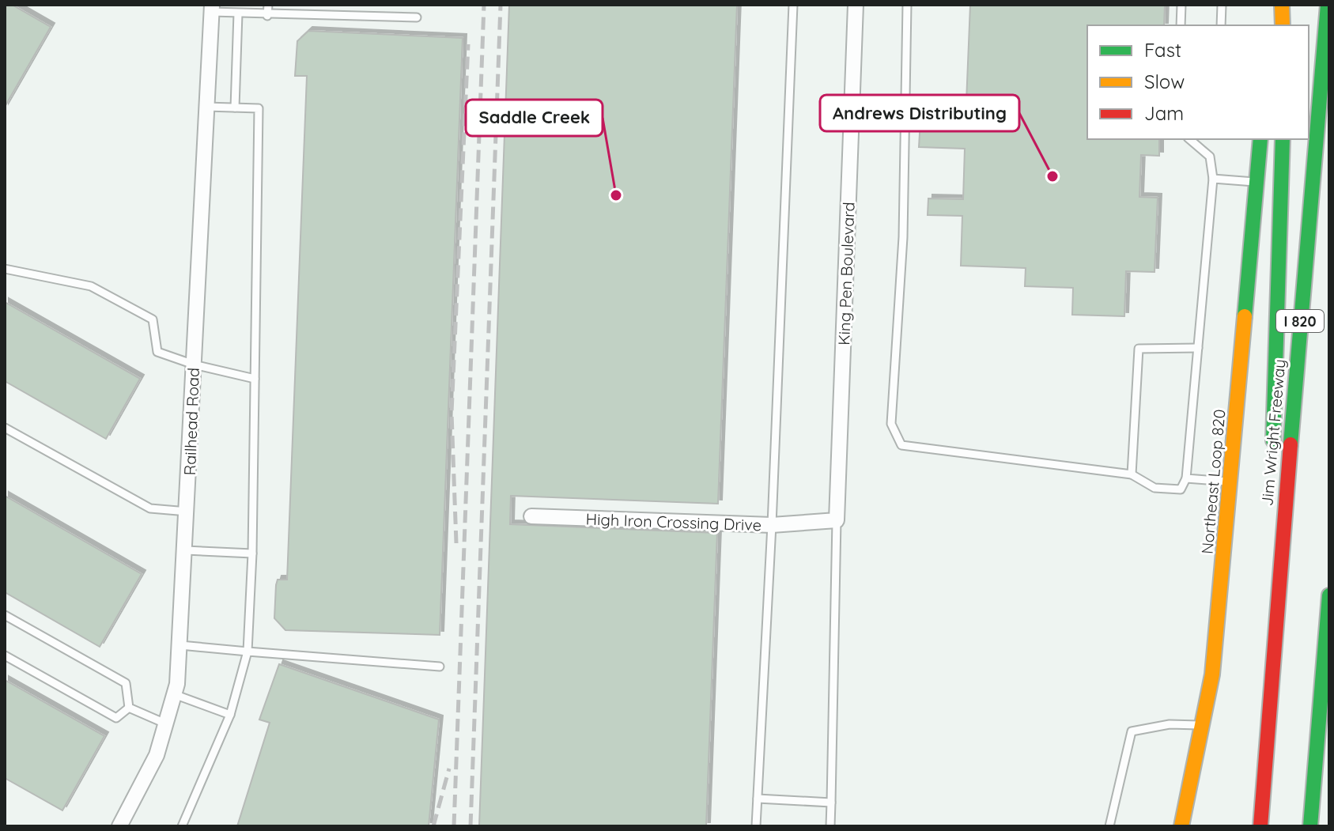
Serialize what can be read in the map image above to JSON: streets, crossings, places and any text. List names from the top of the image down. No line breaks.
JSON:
{"streets":{"main road":["I 820","Jim Wright Freeway","Northeast Loop 820"],"street":["King Pen Boulevard","Railhead Road","High Iron Crossing Drive"]},"crossings":[["King Pen Boulevard","High Iron Crossing Drive"]],"places":["Andrews Distributing","Saddle Creek"],"legend":["Fast","Slow","Jam"]}
